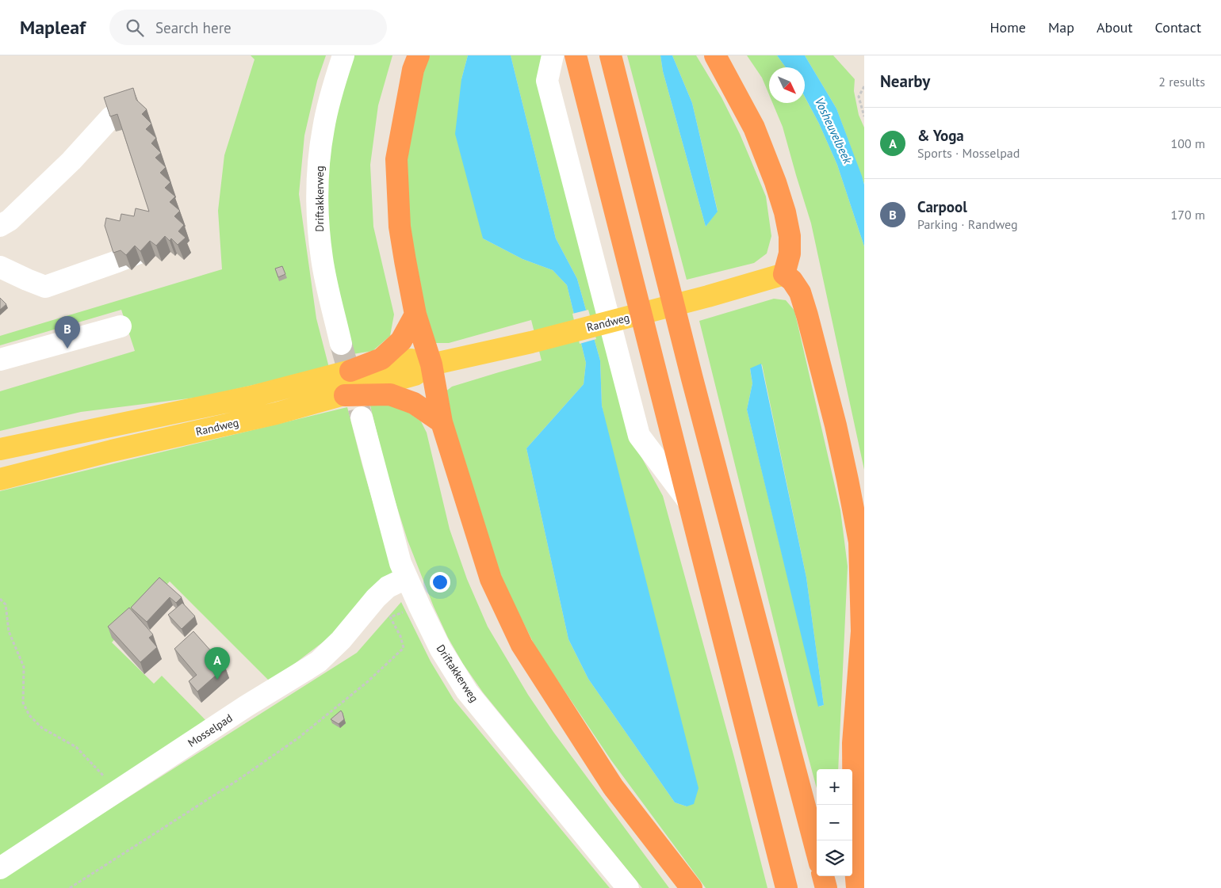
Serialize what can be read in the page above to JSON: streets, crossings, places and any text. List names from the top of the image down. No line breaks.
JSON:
{"streets":{"main road":["Randweg"],"street":["Driftakkerweg","Mosselpad"]},"crossings":[["Driftakkerweg","Mosselpad"]],"water":["Vosheuvelbeek"],"north":"bottom right","page":{"header":"Mapleaf","search":"Search here","nav":["Home","Map","About","Contact"],"heading":["Nearby","2 results"],"list":[{"mark":"A","name":"& Yoga","note":"Sports · Mosselpad","value":"100 m"},{"mark":"B","name":"Carpool","note":"Parking · Randweg","value":"170 m"}],"pins":["B","A"],"map_buttons":["+","−"]}}
